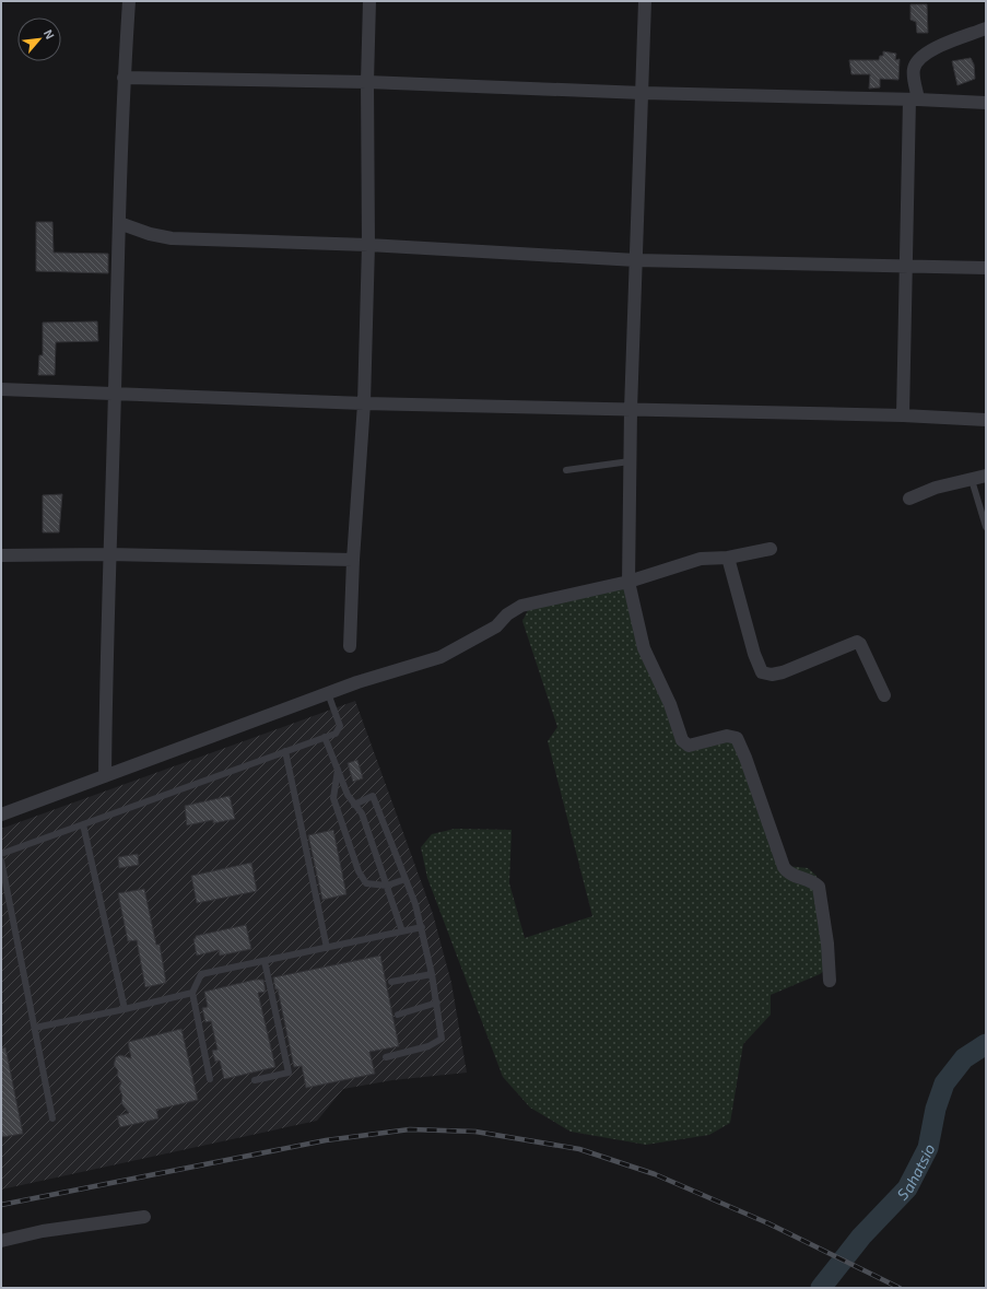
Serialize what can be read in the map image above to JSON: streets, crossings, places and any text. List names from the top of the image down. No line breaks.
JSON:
{"water":["Sahatsio"],"north":"top right"}
